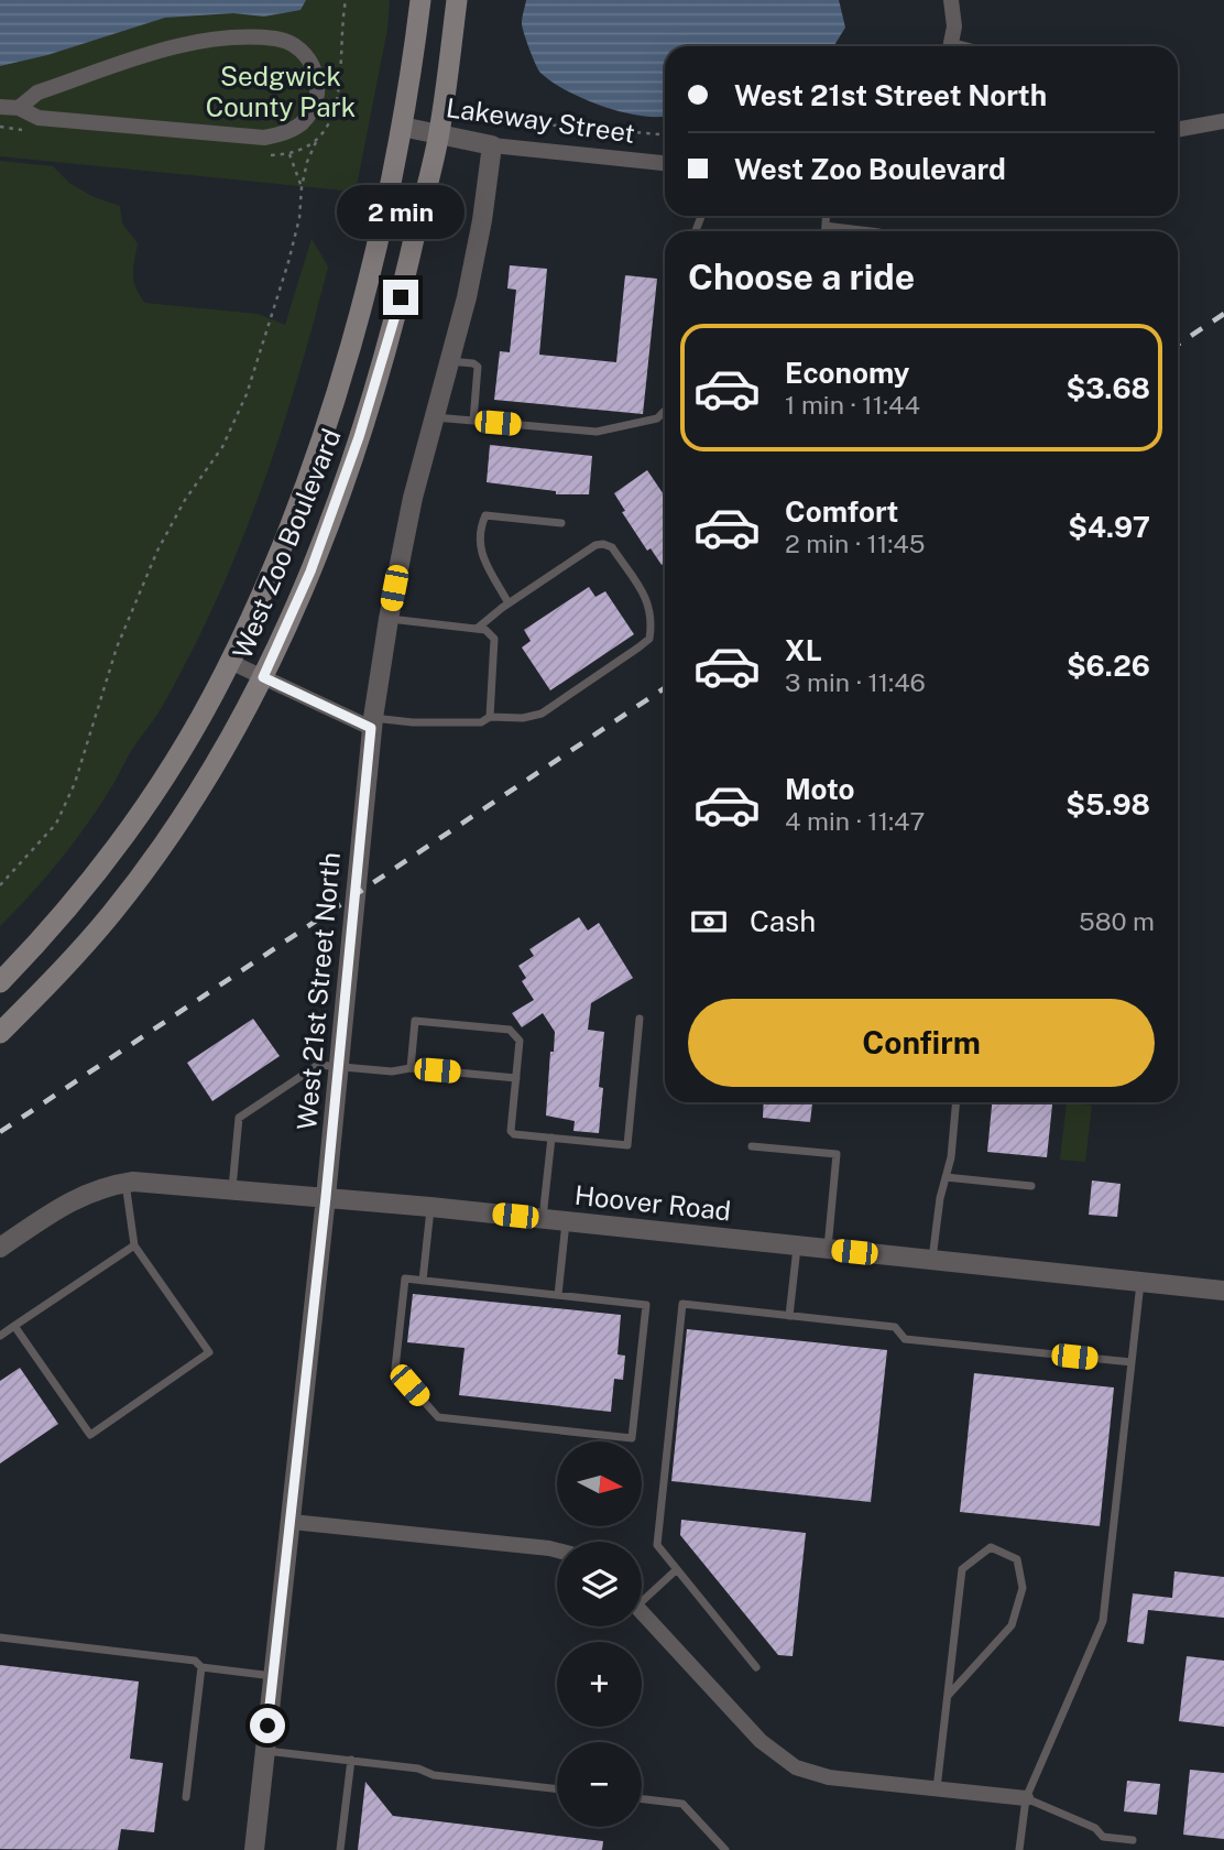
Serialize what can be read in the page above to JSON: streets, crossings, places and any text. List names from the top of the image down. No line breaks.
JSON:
{"streets":{"main road":["West Zoo Boulevard"],"street":["Lakeway Street","West 21st Street North","Hoover Road"]},"crossings":[["Lakeway Street","West Zoo Boulevard"],["Lakeway Street","West 21st Street North"],["West 21st Street North","Hoover Road"]],"parks":["Sedgwick County Park"],"north":"right","page":{"banner":["West 21st Street North","West Zoo Boulevard"],"bubble":"2 min","heading":"Choose a ride","list":[{"name":"Economy","note":"1 min · 11:44","value":"$3.68"},{"name":"Comfort","note":"2 min · 11:45","value":"$4.97"},{"name":"XL","note":"3 min · 11:46","value":"$6.26"},{"name":"Moto","note":"4 min · 11:47","value":"$5.98"}],"pay":["Cash","580 m"],"buttons":"Confirm","map_buttons":["+","−"]}}
